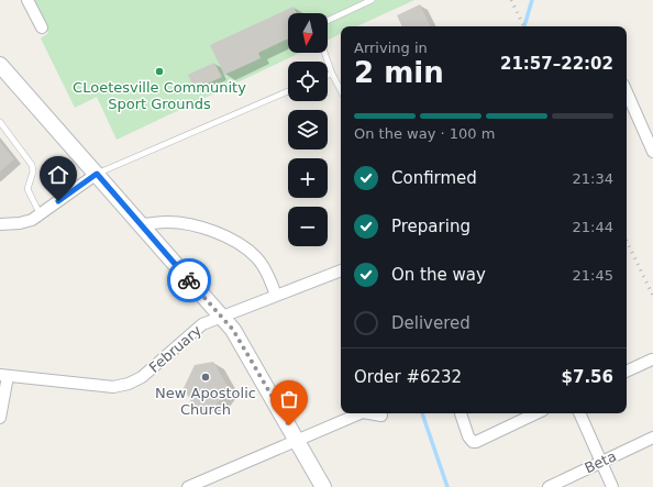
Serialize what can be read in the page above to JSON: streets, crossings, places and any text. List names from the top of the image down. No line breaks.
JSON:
{"streets":{"street":["February","Beta"]},"places":["CLoetesville Community Sport Grounds","New Apostolic Church"],"north":"bottom","page":{"map_buttons":["+","−"],"heading":["2 min","Arriving in","21:57–22:02"],"panel":["Order #6232","$7.56"],"bar":"On the way · 100 m","list":[["Confirmed","21:34"],["Preparing","21:44"],["On the way","21:45"],"Delivered"]}}
